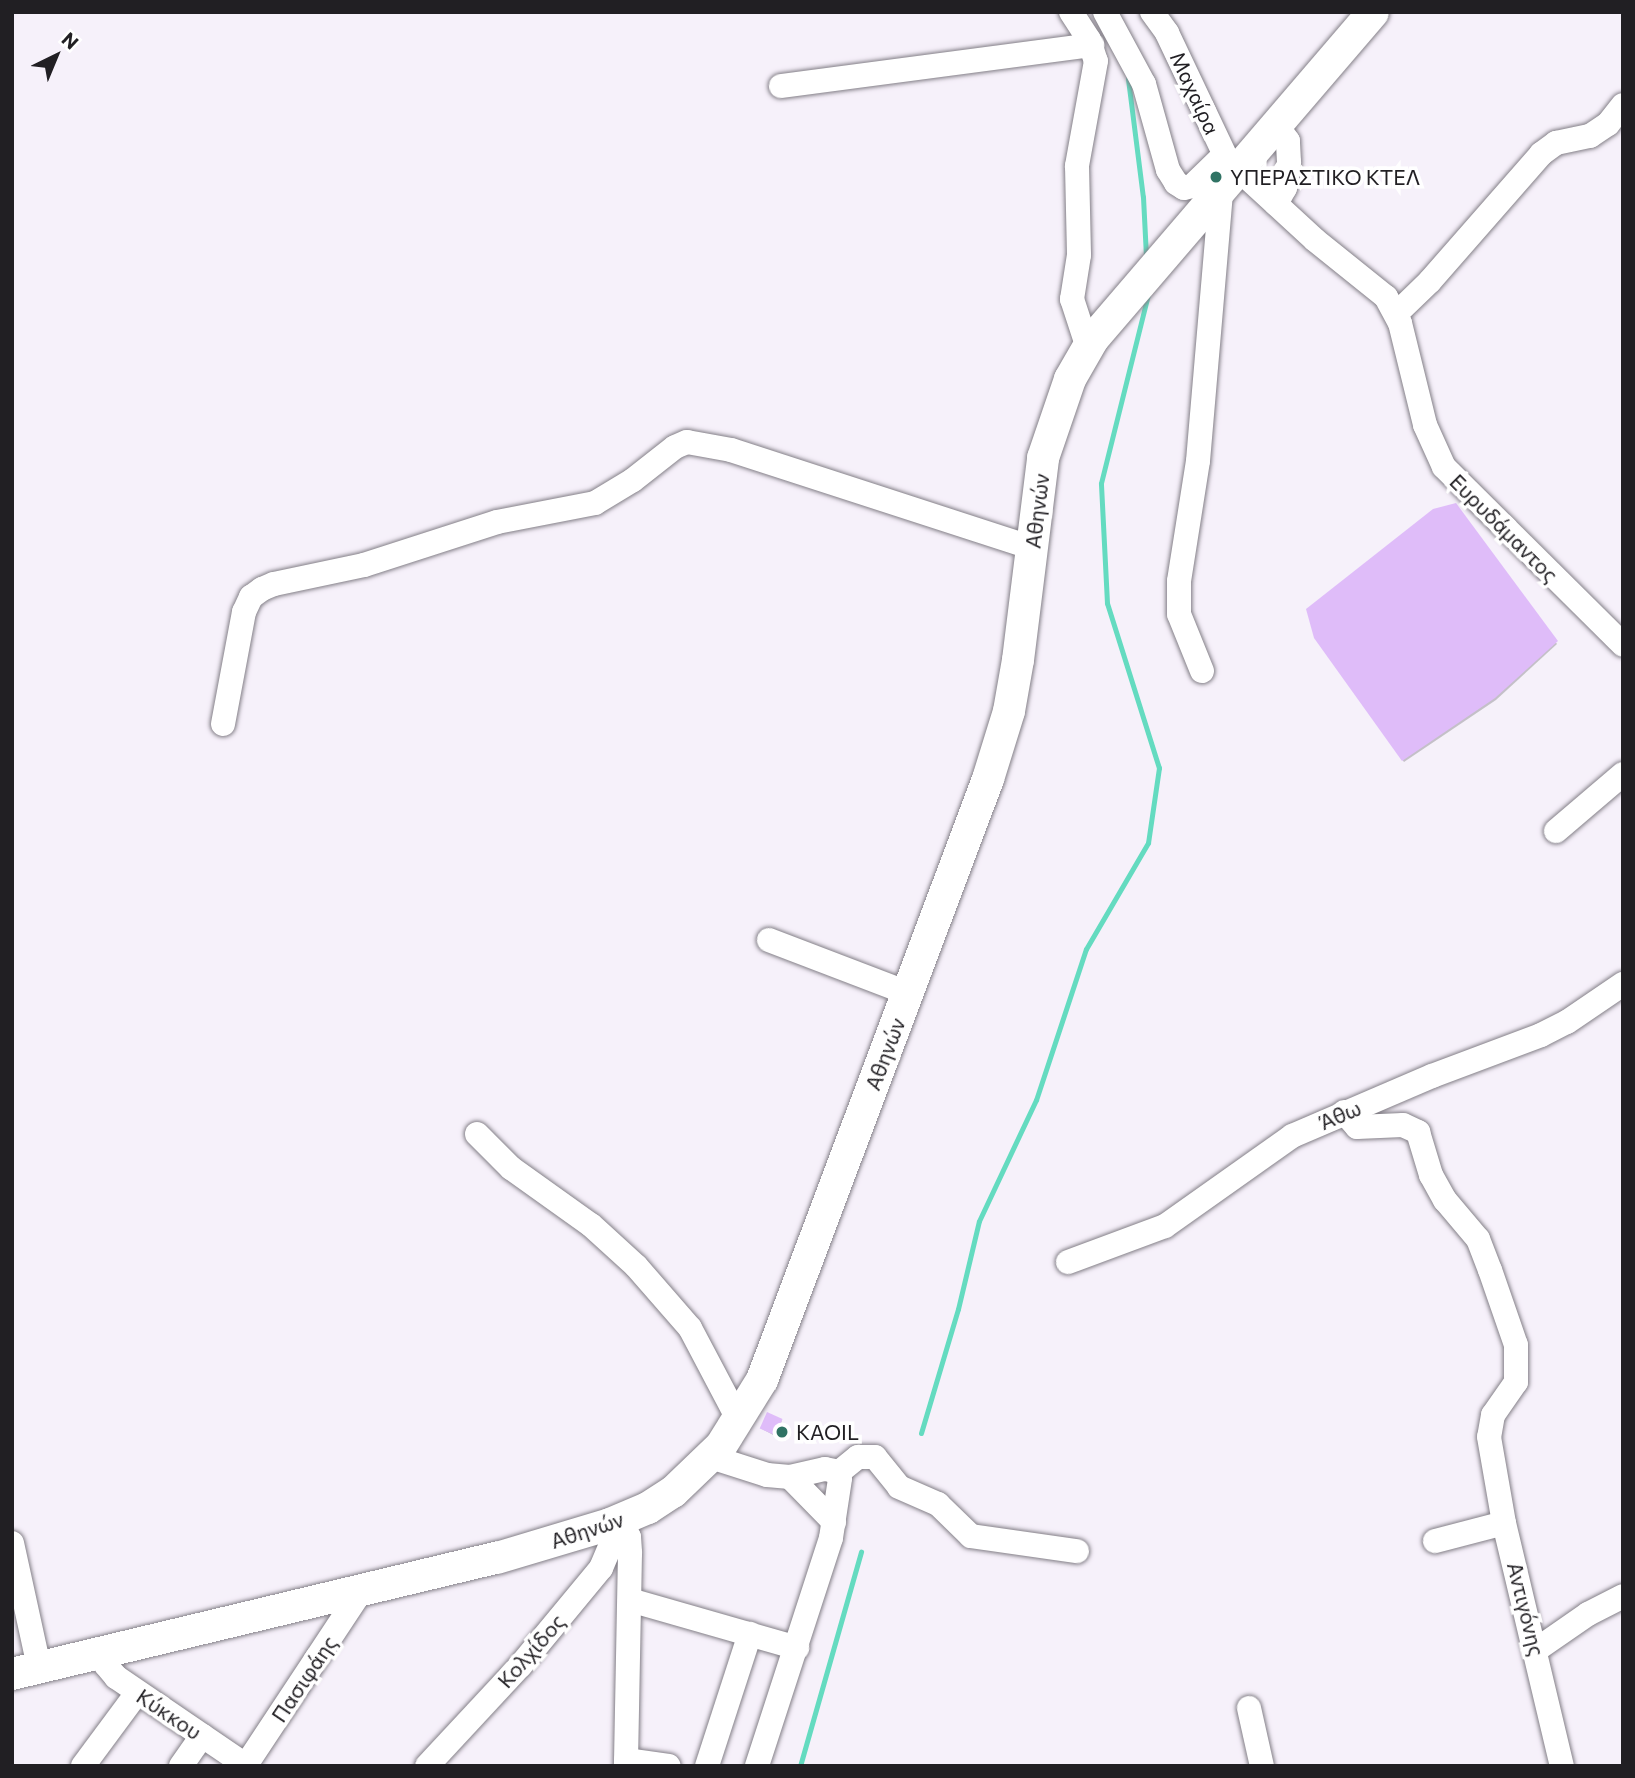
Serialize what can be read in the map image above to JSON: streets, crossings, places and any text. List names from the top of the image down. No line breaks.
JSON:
{"streets":{"main road":["Αθηνών"],"street":["Μαχαίρα","Ευρυδάμαντος","Άθω","Αντιγόνης","Κολχίδος","Πασιφάης","Κύκκου"]},"crossings":[["Μαχαίρα","Αθηνών"],["Μαχαίρα","Ευρυδάμαντος"],["Αθηνών","Ευρυδάμαντος"],["Αθηνών","Κολχίδος"],["Αθηνών","Πασιφάης"],["Αθηνών","Κύκκου"],["Άθω","Αντιγόνης"],["Πασιφάης","Κύκκου"]],"places":["ΥΠΕΡΑΣΤΙΚΟ ΚΤΕΛ","KAOIL"],"north":"top right"}
